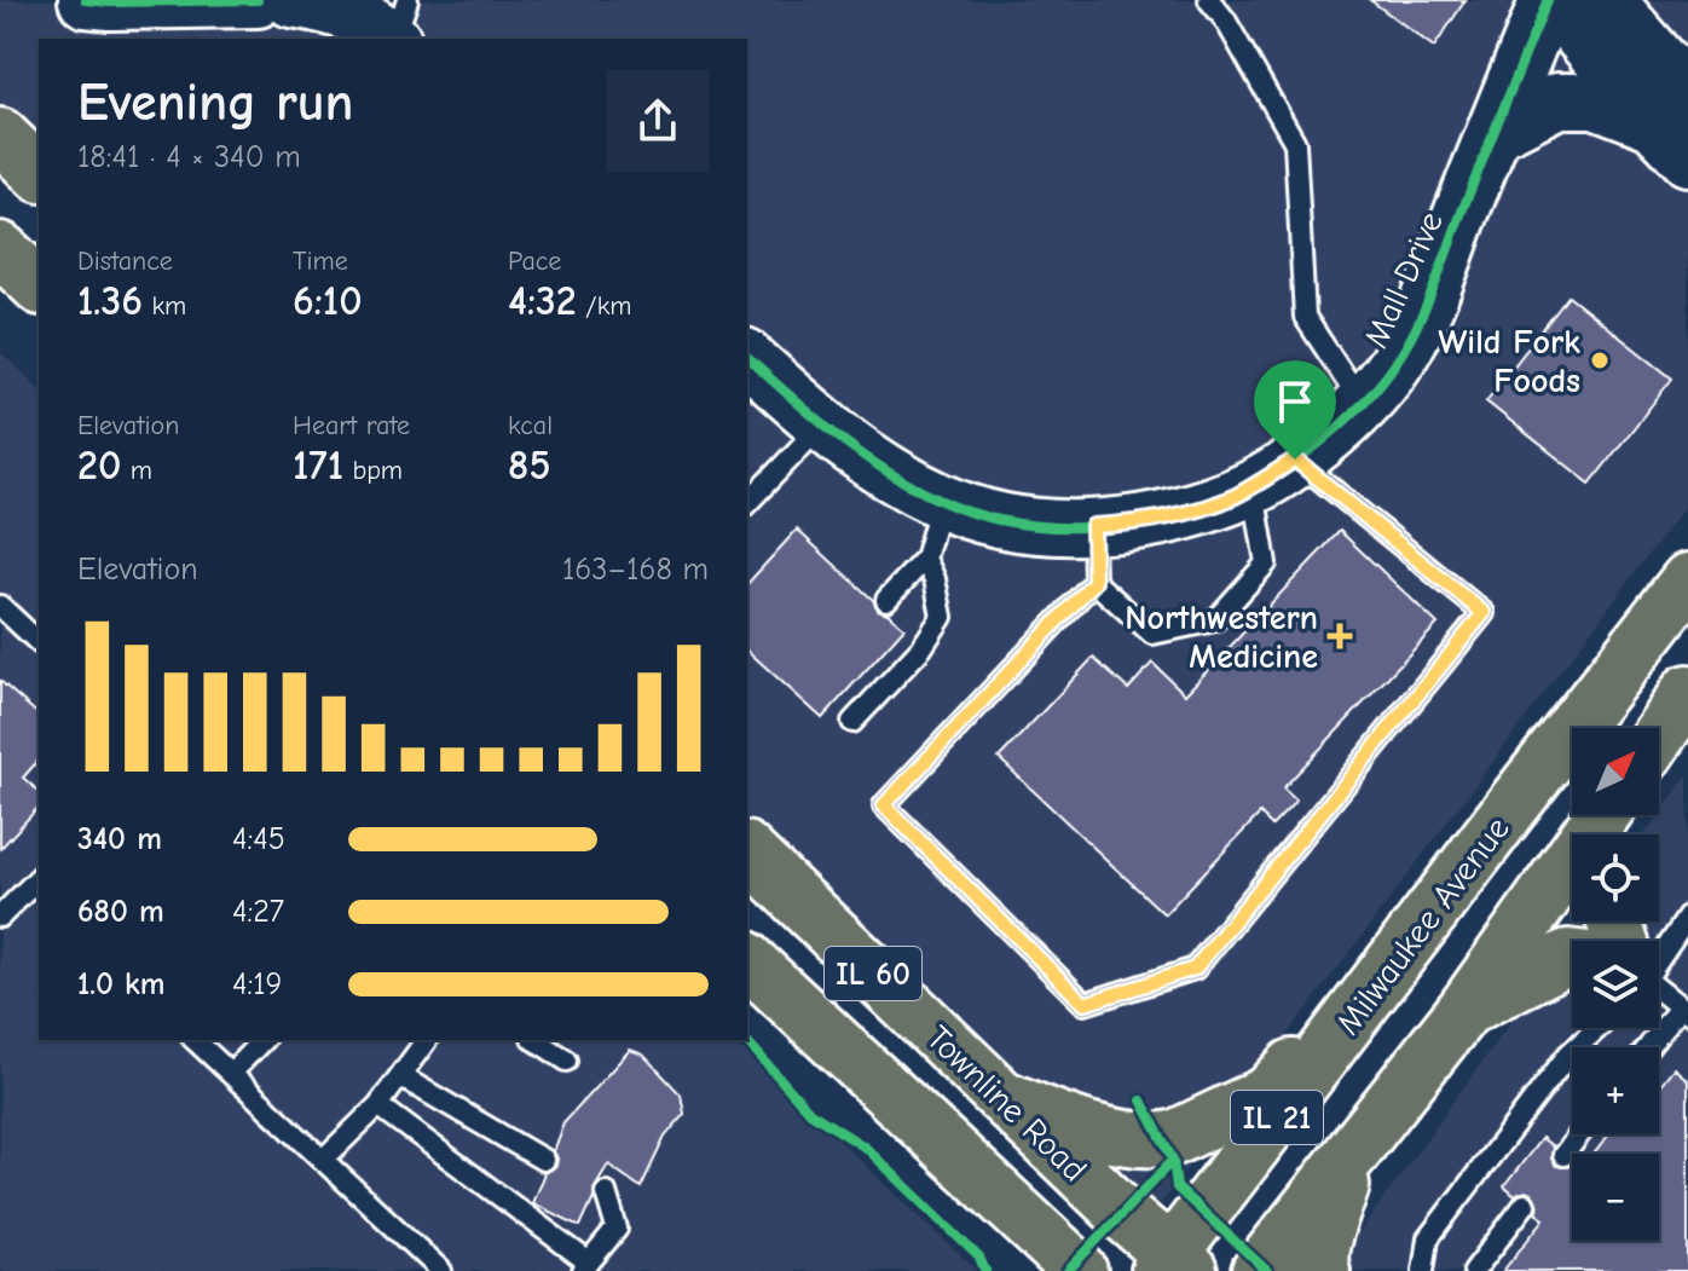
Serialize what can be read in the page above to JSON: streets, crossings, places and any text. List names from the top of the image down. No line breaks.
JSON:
{"streets":{"main road":["Milwaukee Avenue","IL 60","Townline Road","IL 21"],"street":["Mall Drive"]},"crossings":[["Milwaukee Avenue","Townline Road"]],"places":{"other":["Wild Fork Foods"],"health":["Northwestern Medicine"]},"north":"top right","page":{"heading":["Evening run","18:41 · 4 × 340 m"],"stats":[["Distance","1.36 km"],["Time","6:10"],["Pace","4:32 /km"],["Elevation","20 m"],["Heart rate","171 bpm"],["kcal","85"]],"chart":["Elevation","163–168 m"],"map_buttons":["+","−"],"list":[{"name":"340 m","note":"4:45"},{"name":"680 m","note":"4:27"},{"name":"1.0 km","note":"4:19"}]}}
